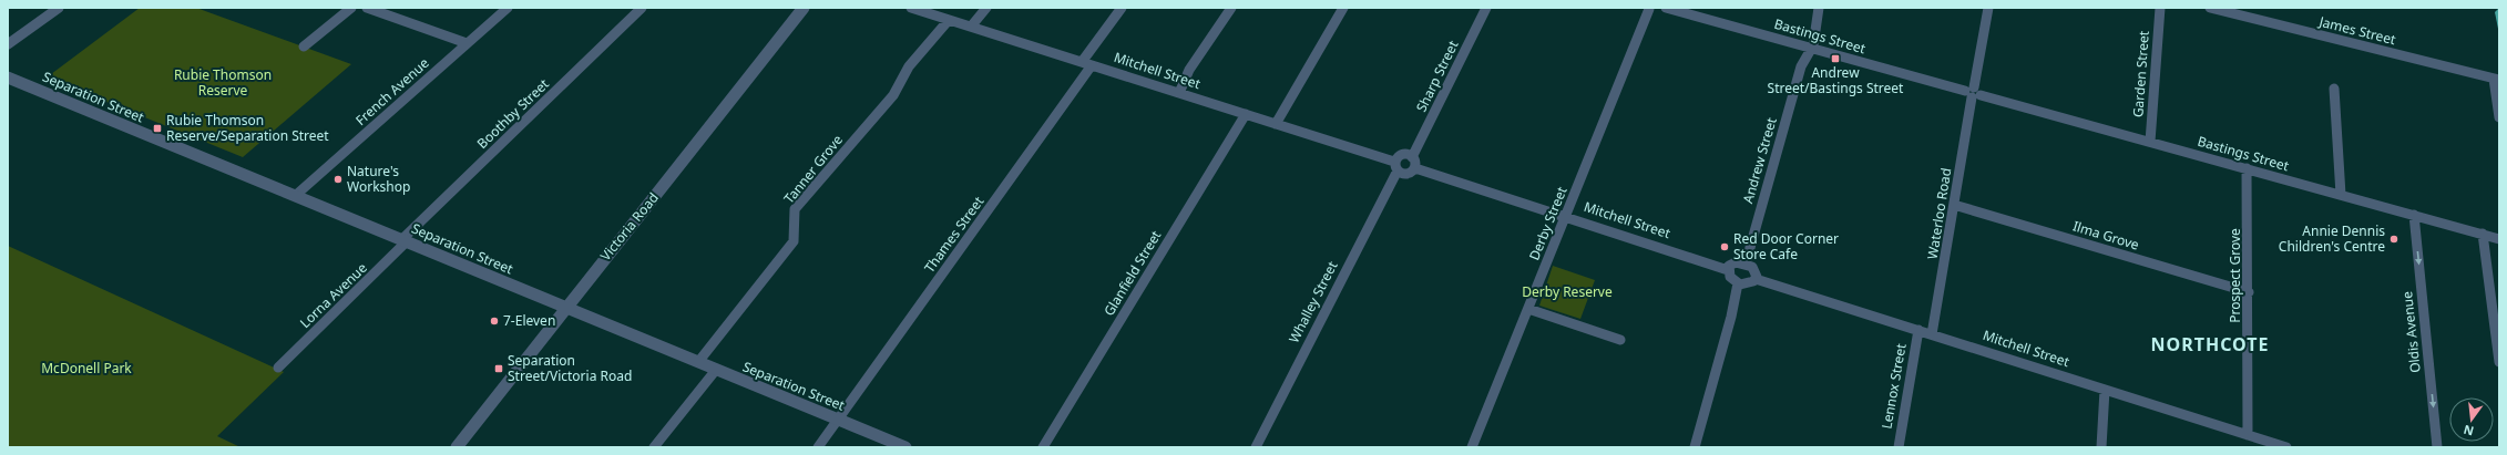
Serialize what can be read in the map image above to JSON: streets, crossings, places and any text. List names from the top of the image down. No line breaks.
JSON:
{"streets":{"street":["James Street","Bastings Street","Mitchell Street","Garden Street","Sharp Street","French Avenue","Separation Street","Boothby Street","Andrew Street","Tanner Grove","Waterloo Road","Derby Street","Victoria Road","Thames Street","Ilma Grove","Glanfield Street","Prospect Grove","Lorna Avenue","Whalley Street","Oldis Avenue","Lennox Street"]},"crossings":[["Bastings Street","Garden Street"],["Bastings Street","Andrew Street"],["Bastings Street","Waterloo Road"],["Bastings Street","Prospect Grove"],["Bastings Street","Oldis Avenue"],["Mitchell Street","Sharp Street"],["Mitchell Street","Andrew Street"],["Mitchell Street","Tanner Grove"],["Mitchell Street","Waterloo Road"],["Mitchell Street","Derby Street"],["Mitchell Street","Thames Street"],["Mitchell Street","Glanfield Street"],["Mitchell Street","Prospect Grove"],["Mitchell Street","Whalley Street"],["Mitchell Street","Lennox Street"],["Sharp Street","Whalley Street"],["French Avenue","Separation Street"],["Separation Street","Boothby Street"],["Separation Street","Tanner Grove"],["Separation Street","Victoria Road"],["Separation Street","Thames Street"],["Separation Street","Lorna Avenue"],["Boothby Street","Lorna Avenue"],["Waterloo Road","Ilma Grove"],["Ilma Grove","Prospect Grove"]],"districts":["NORTHCOTE"],"parks":["Rubie Thomson Reserve","Derby Reserve","McDonell Park"],"places":{"transit":["Andrew Street/Bastings Street","Rubie Thomson Reserve/Separation Street","Separation Street/Victoria Road"],"other":["Nature's Workshop","Annie Dennis Children's Centre","Red Door Corner Store Cafe","7-Eleven"]},"north":"bottom"}
